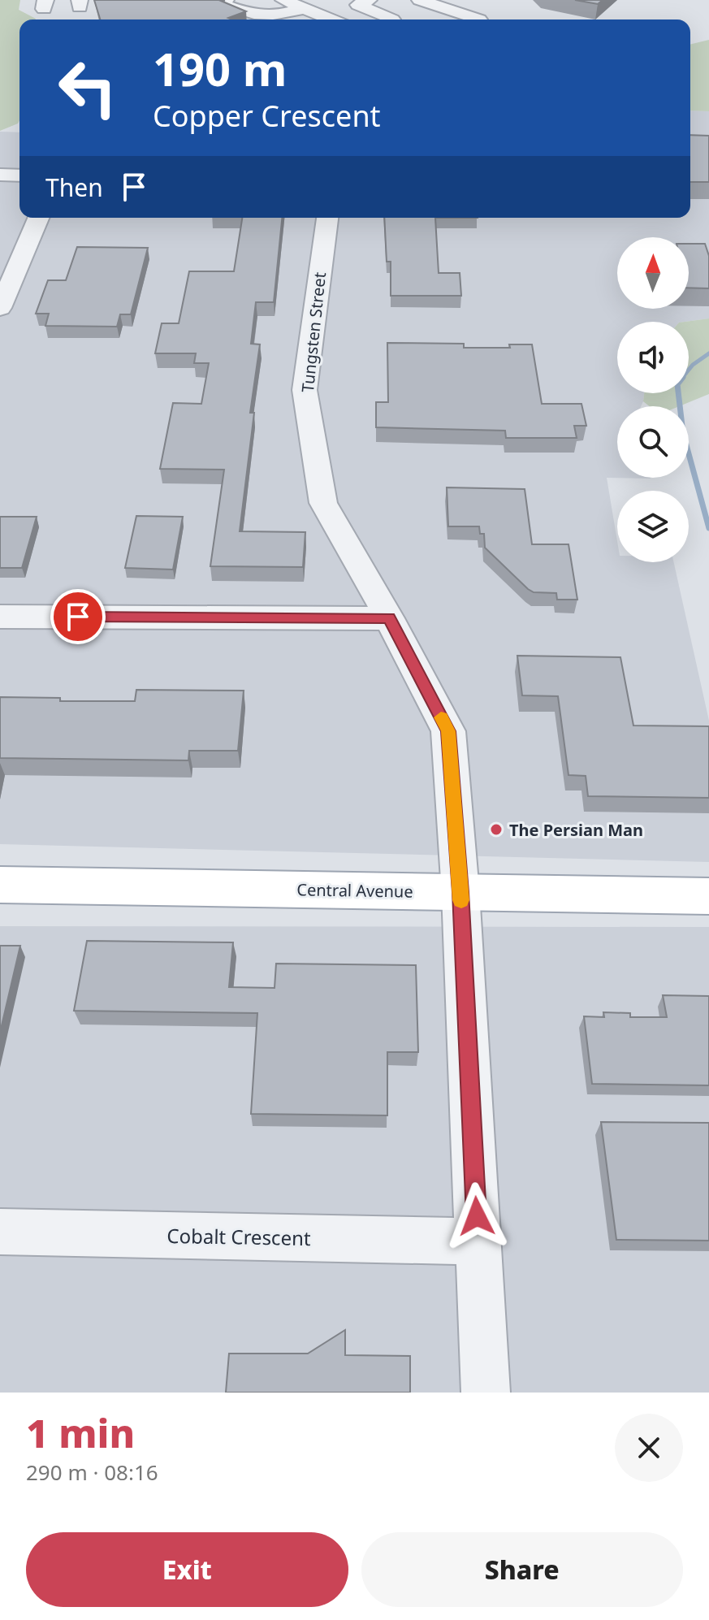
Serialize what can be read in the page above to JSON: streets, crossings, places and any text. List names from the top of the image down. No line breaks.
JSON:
{"streets":{"main road":["Central Avenue"],"street":["Tungsten Street","Cobalt Crescent"]},"crossings":[["Tungsten Street","Central Avenue"],["Tungsten Street","Cobalt Crescent"]],"places":["The Persian Man"],"north":"top","page":{"turn":["190 m","Copper Crescent"],"then":"Then","heading":["1 min","290 m · 08:16"],"buttons":["Exit","Share"]}}
